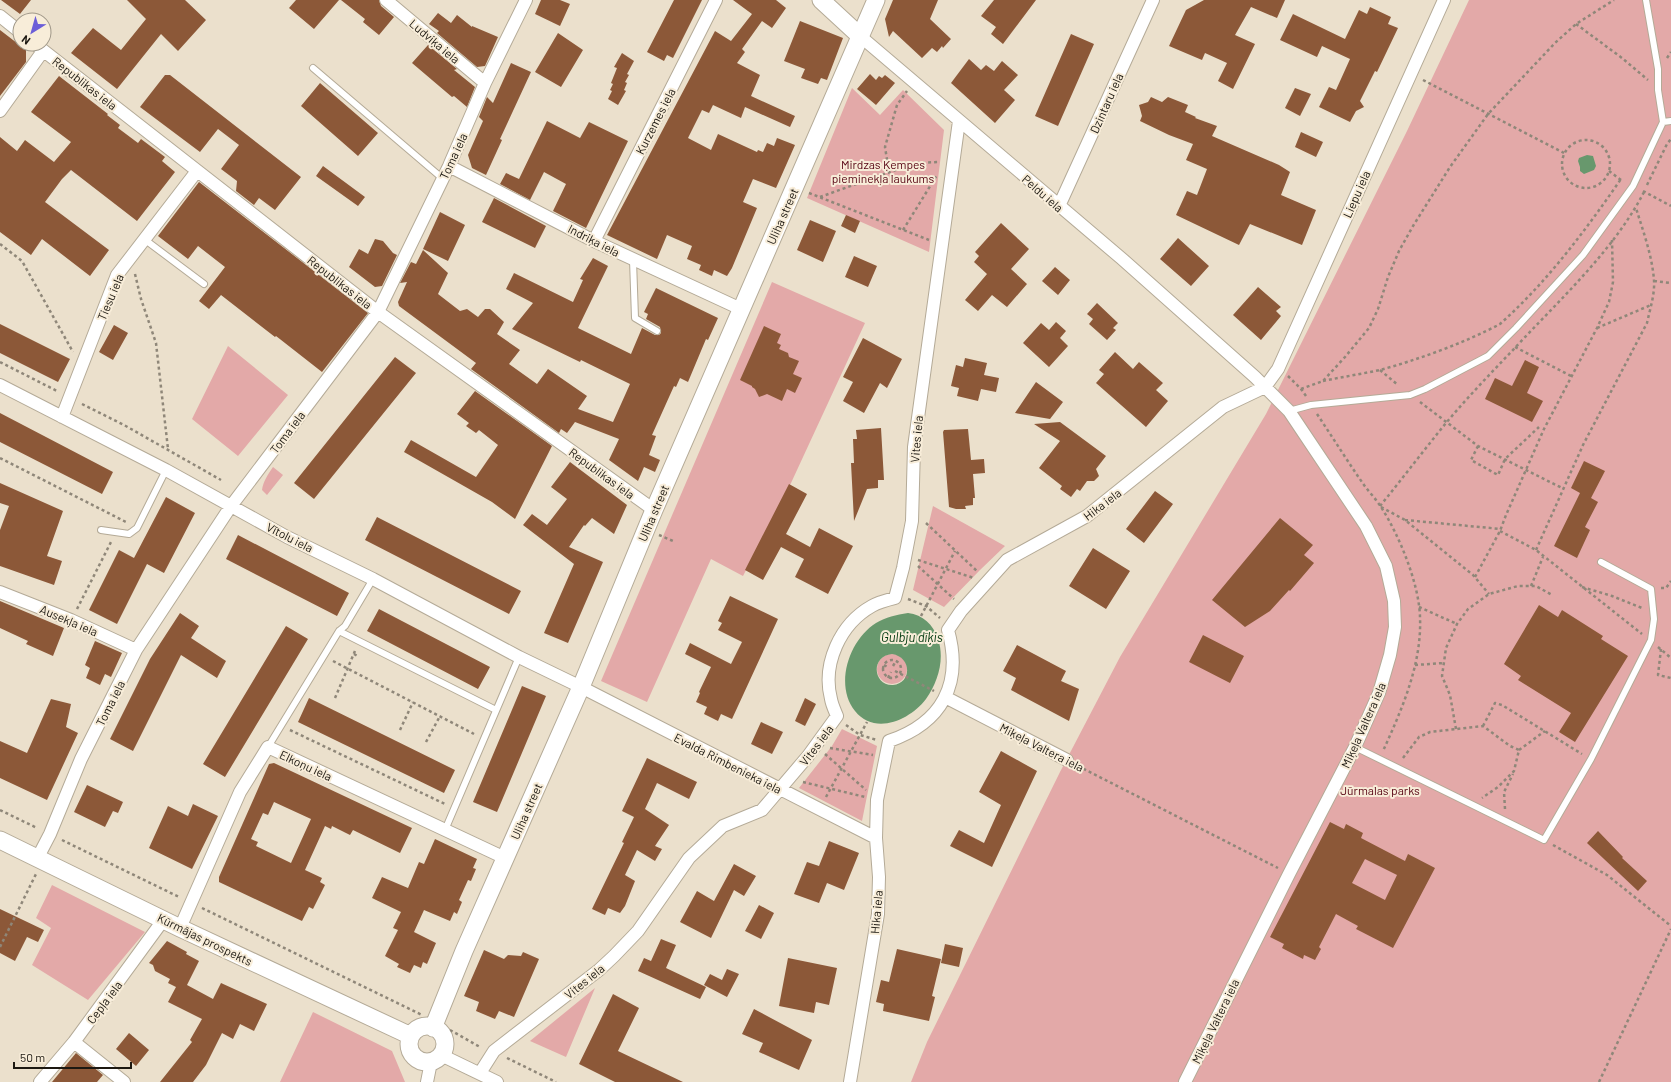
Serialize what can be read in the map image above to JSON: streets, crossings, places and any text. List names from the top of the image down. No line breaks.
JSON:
{"streets":{"main road":["Peldu iela","Uliha street","Kūrmājas prospekts"],"street":["Ludviķa iela","Republikas iela","Dzintaru iela","Kurzemes iela","Toma iela","Liepu iela","Indriķa iela","Tiesu iela","Vites iela","Hika iela","Vītolu iela","Ausekļa iela","Miķeļa Valtera iela","Evalda Rimbenieka iela","Elkoņu iela","Cepļa iela"]},"crossings":[["Ludviķa iela","Toma iela"],["Republikas iela","Toma iela"],["Republikas iela","Uliha street"],["Republikas iela","Tiesu iela"],["Dzintaru iela","Peldu iela"],["Kurzemes iela","Indriķa iela"],["Toma iela","Indriķa iela"],["Toma iela","Vītolu iela"],["Toma iela","Ausekļa iela"],["Toma iela","Kūrmājas prospekts"],["Peldu iela","Liepu iela"],["Peldu iela","Uliha street"],["Peldu iela","Vites iela"],["Peldu iela","Hika iela"],["Peldu iela","Miķeļa Valtera iela"],["Liepu iela","Hika iela"],["Liepu iela","Miķeļa Valtera iela"],["Uliha street","Indriķa iela"],["Uliha street","Vītolu iela"],["Uliha street","Evalda Rimbenieka iela"],["Uliha street","Elkoņu iela"],["Uliha street","Kūrmājas prospekts"],["Tiesu iela","Vītolu iela"],["Vites iela","Evalda Rimbenieka iela"],["Hika iela","Miķeļa Valtera iela"],["Hika iela","Evalda Rimbenieka iela"],["Vītolu iela","Evalda Rimbenieka iela"],["Elkoņu iela","Kūrmājas prospekts"],["Kūrmājas prospekts","Cepļa iela"]],"water":["Gulbju dīķis"],"parks":["Mirdzas Ķempes pieminekļa laukums","Jūrmalas parks"],"scale_bar":"50 m","north":"bottom left"}
